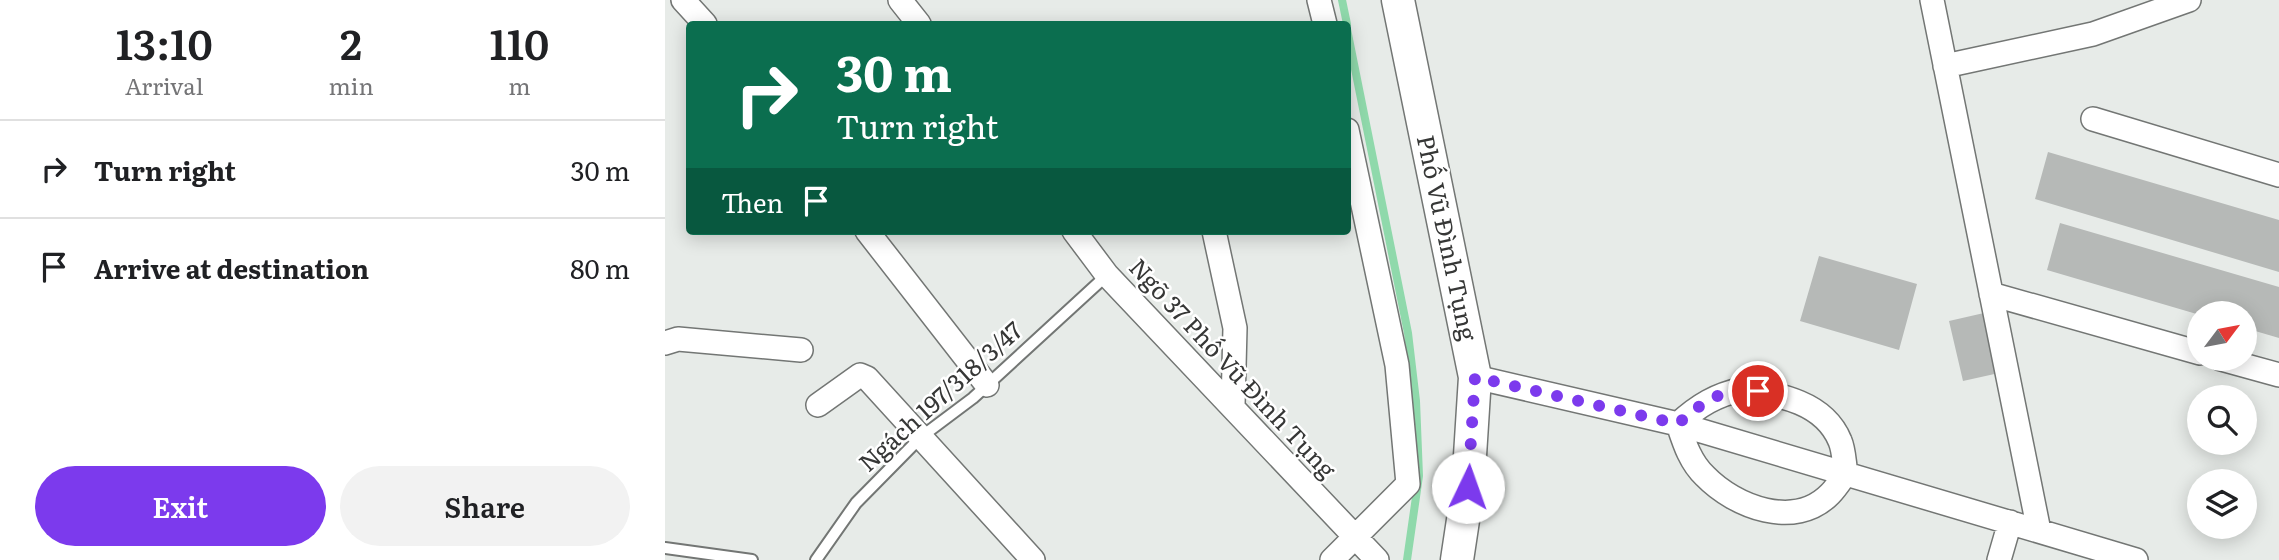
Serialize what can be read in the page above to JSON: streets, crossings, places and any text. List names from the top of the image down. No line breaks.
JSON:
{"streets":{"street":["Phố Vũ Đình Tụng","Ngõ 37 Phố Vũ Đình Tụng"],"lane":["Ngách 197/318/3/47"]},"crossings":[["Ngõ 37 Phố Vũ Đình Tụng","Ngách 197/318/3/47"]],"north":"top right","page":{"eta":["13:10","Arrival","2","min","110","m"],"turn":["30 m","Turn right"],"list":[{"name":"Turn right","value":"30 m"},{"name":"Arrive at destination","value":"80 m"}],"then":"Then","buttons":["Exit","Share"]}}
